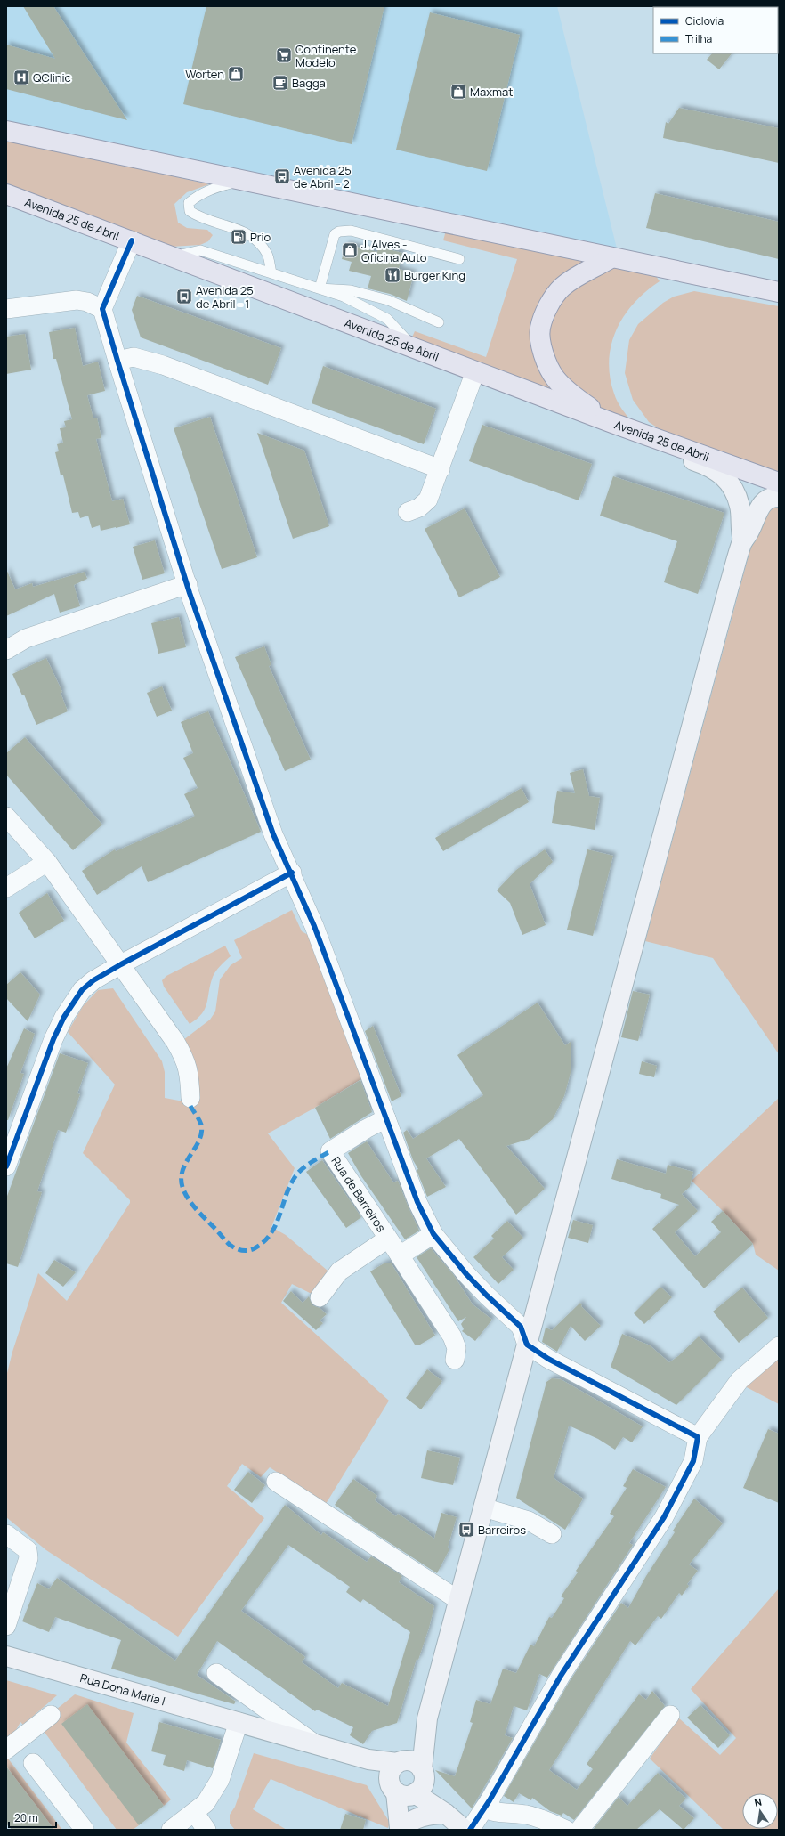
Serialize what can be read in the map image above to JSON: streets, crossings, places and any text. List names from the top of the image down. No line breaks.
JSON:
{"streets":{"main road":["Avenida 25 de Abril","Rua Dona Maria I"],"street":["Rua de Barreiros"]},"places":{"supermarket":["Continente Modelo"],"shop":["Worten","Maxmat","J. Alves - Oficina Auto"],"hospital":["QClinic"],"cafe":["Bagga"],"bus stop":["Avenida 25 de Abril - 2","Avenida 25 de Abril - 1","Barreiros"],"fuel station":["Prio"],"restaurant":["Burger King"]},"legend":["Ciclovia","Trilha"],"scale_bar":"20 m","north":"top"}
